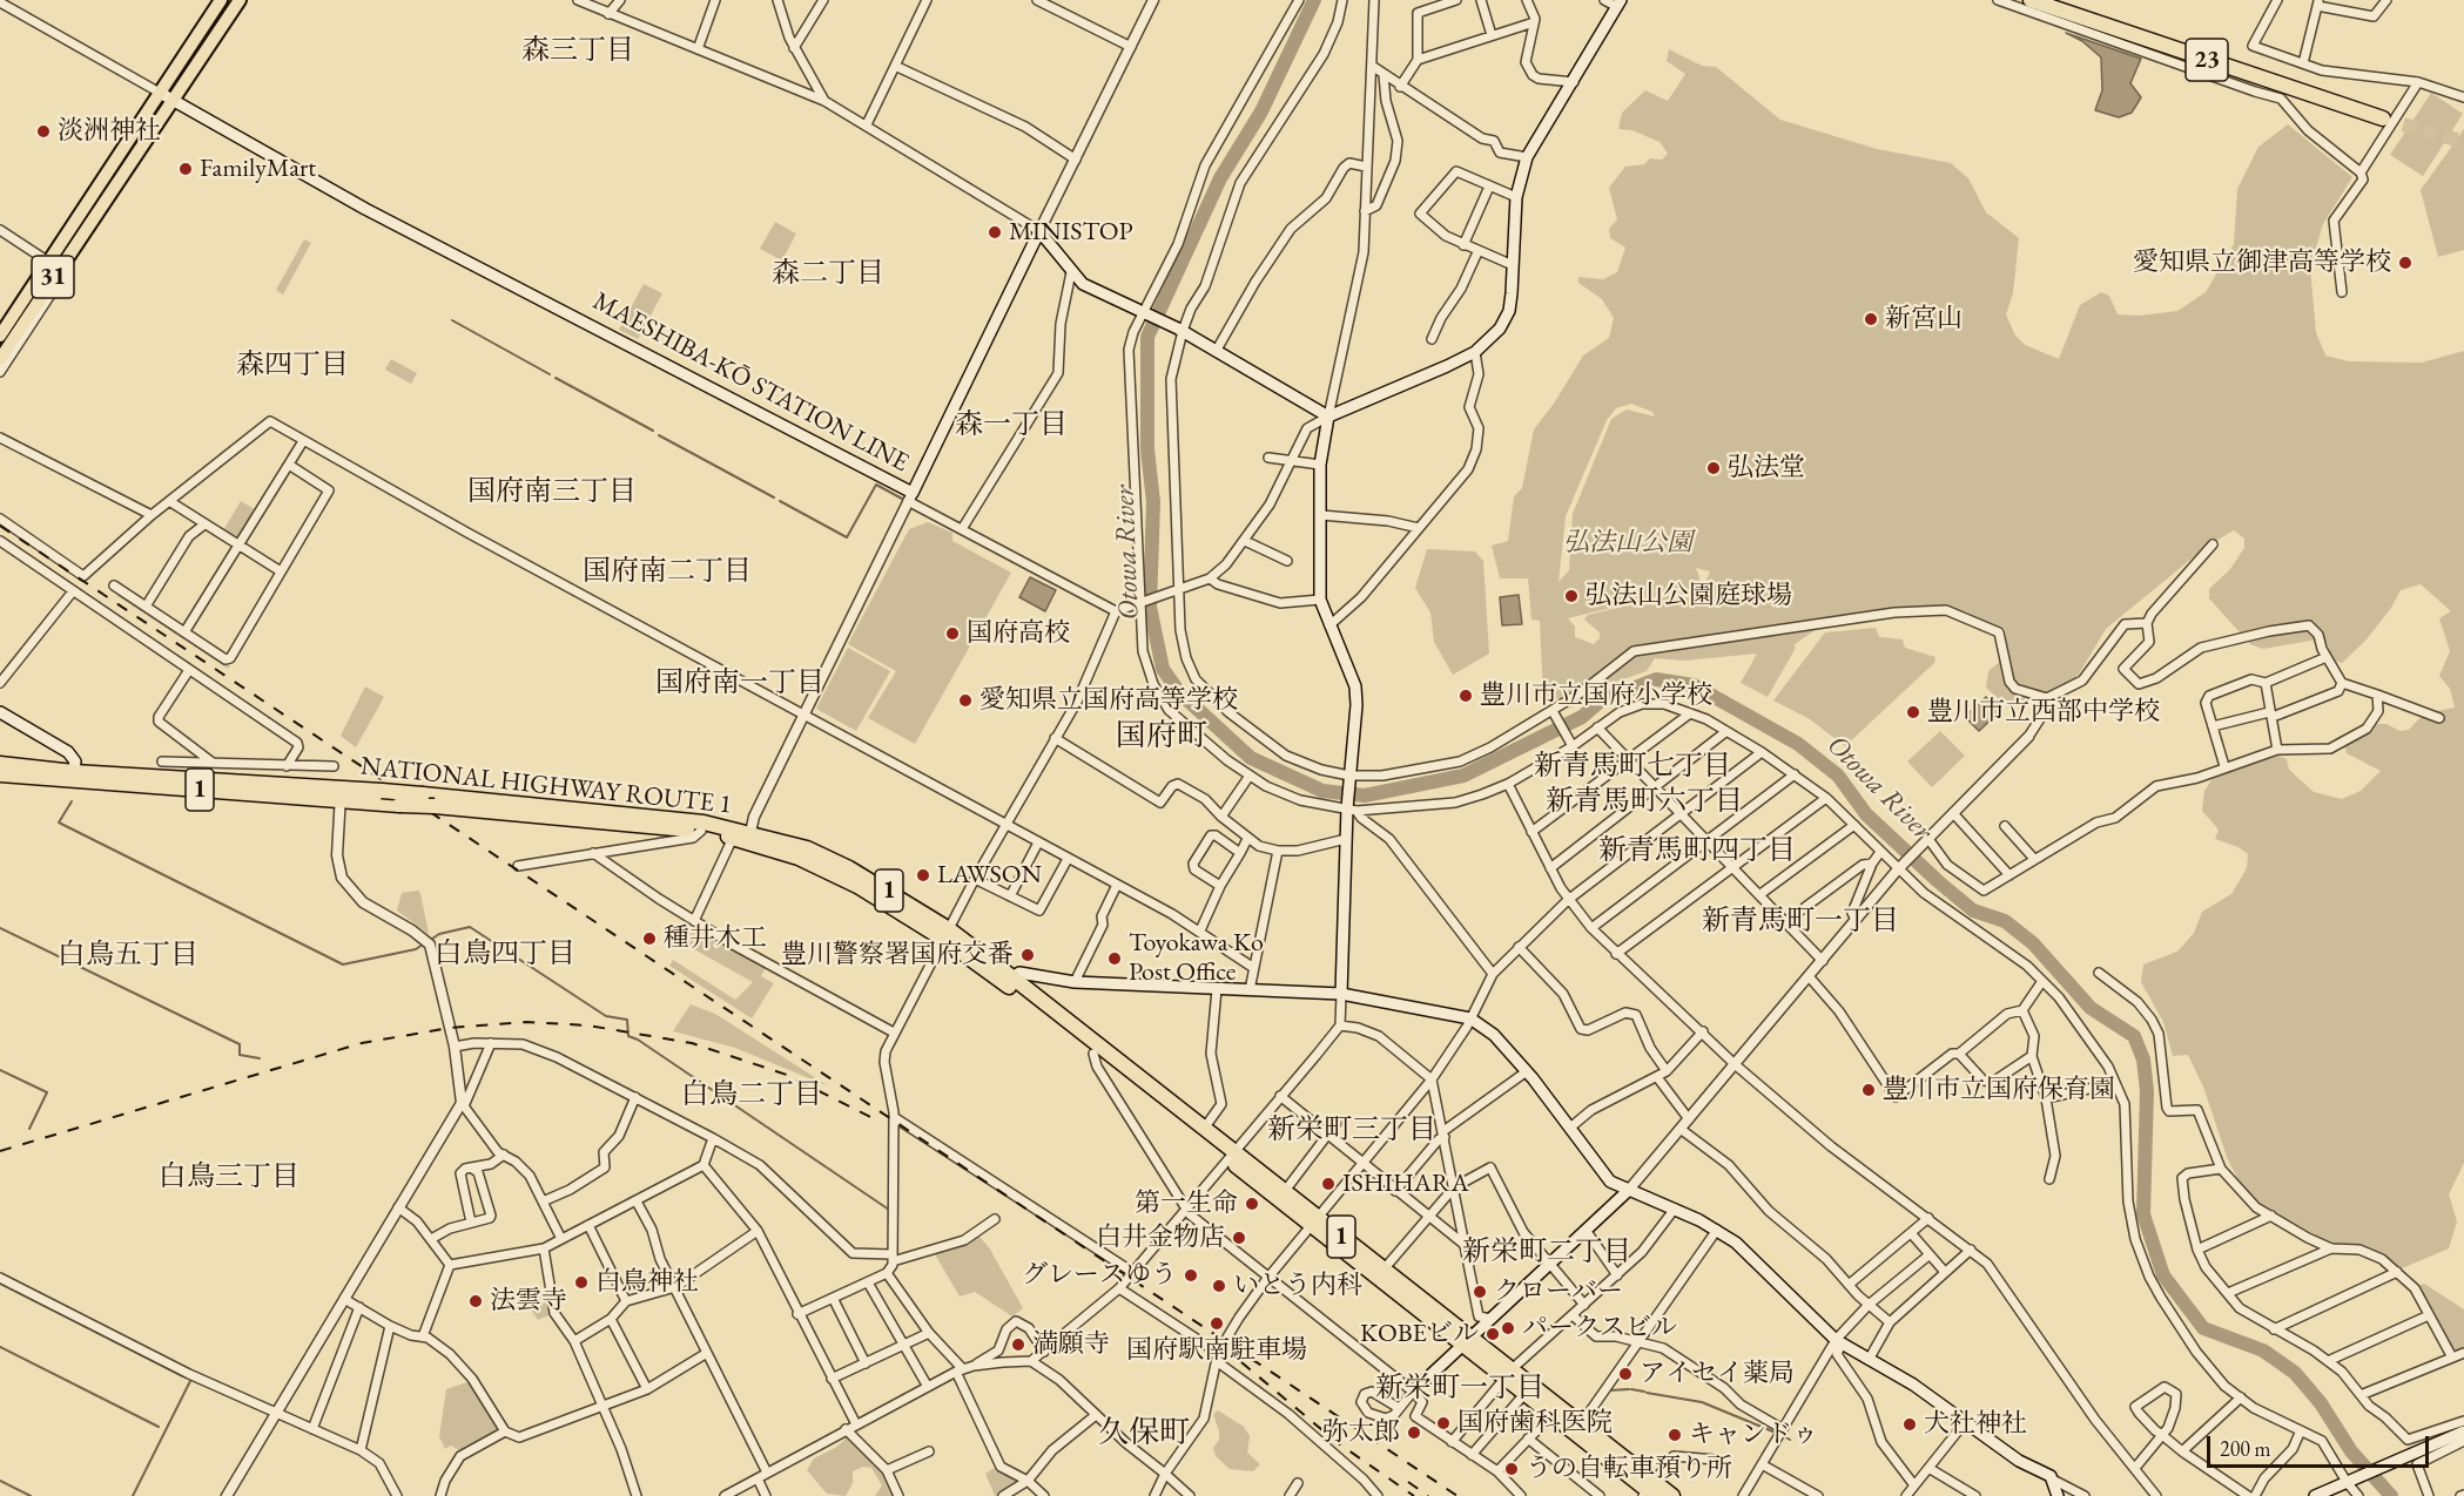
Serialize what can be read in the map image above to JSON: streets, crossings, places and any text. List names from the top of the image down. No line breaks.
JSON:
{"streets":{"highway":["23","NATIONAL HIGHWAY ROUTE 1","1"],"main road":["31","MAESHIBA-KŌ STATION LINE"]},"crossings":[["31","MAESHIBA-KŌ STATION LINE"]],"districts":["森三丁目","森二丁目","森四丁目","森一丁目","国府南三丁目","国府南二丁目","国府南一丁目","国府町","新青馬町七丁目","新青馬町六丁目","新青馬町四丁目","新青馬町一丁目","白鳥四丁目","白鳥五丁目","白鳥二丁目","新栄町三丁目","白鳥三丁目","新栄町二丁目","新栄町一丁目","久保町"],"water":["Otowa River"],"parks":["弘法山公園"],"places":["淡洲神社","FamilyMart","MINISTOP","愛知県立御津高等学校","新宮山","弘法堂","弘法山公園庭球場","国府高校","豊川市立国府小学校","愛知県立国府高等学校","豊川市立西部中学校","LAWSON","種井木工","豊川警察署国府交番","Toyokawa Ko Post Office","豊川市立国府保育園","ISHIHARA","第一生命","白井金物店","グレースゆう","白鳥神社","いとう内科","クローバー","法雲寺","国府駅南駐車場","パークスビル","KOBEビル","満願寺","アイセイ薬局","国府歯科医院","大社神社","弥太郎","キャンドゥ","うの自転車預り所"],"scale_bar":"200 m"}
